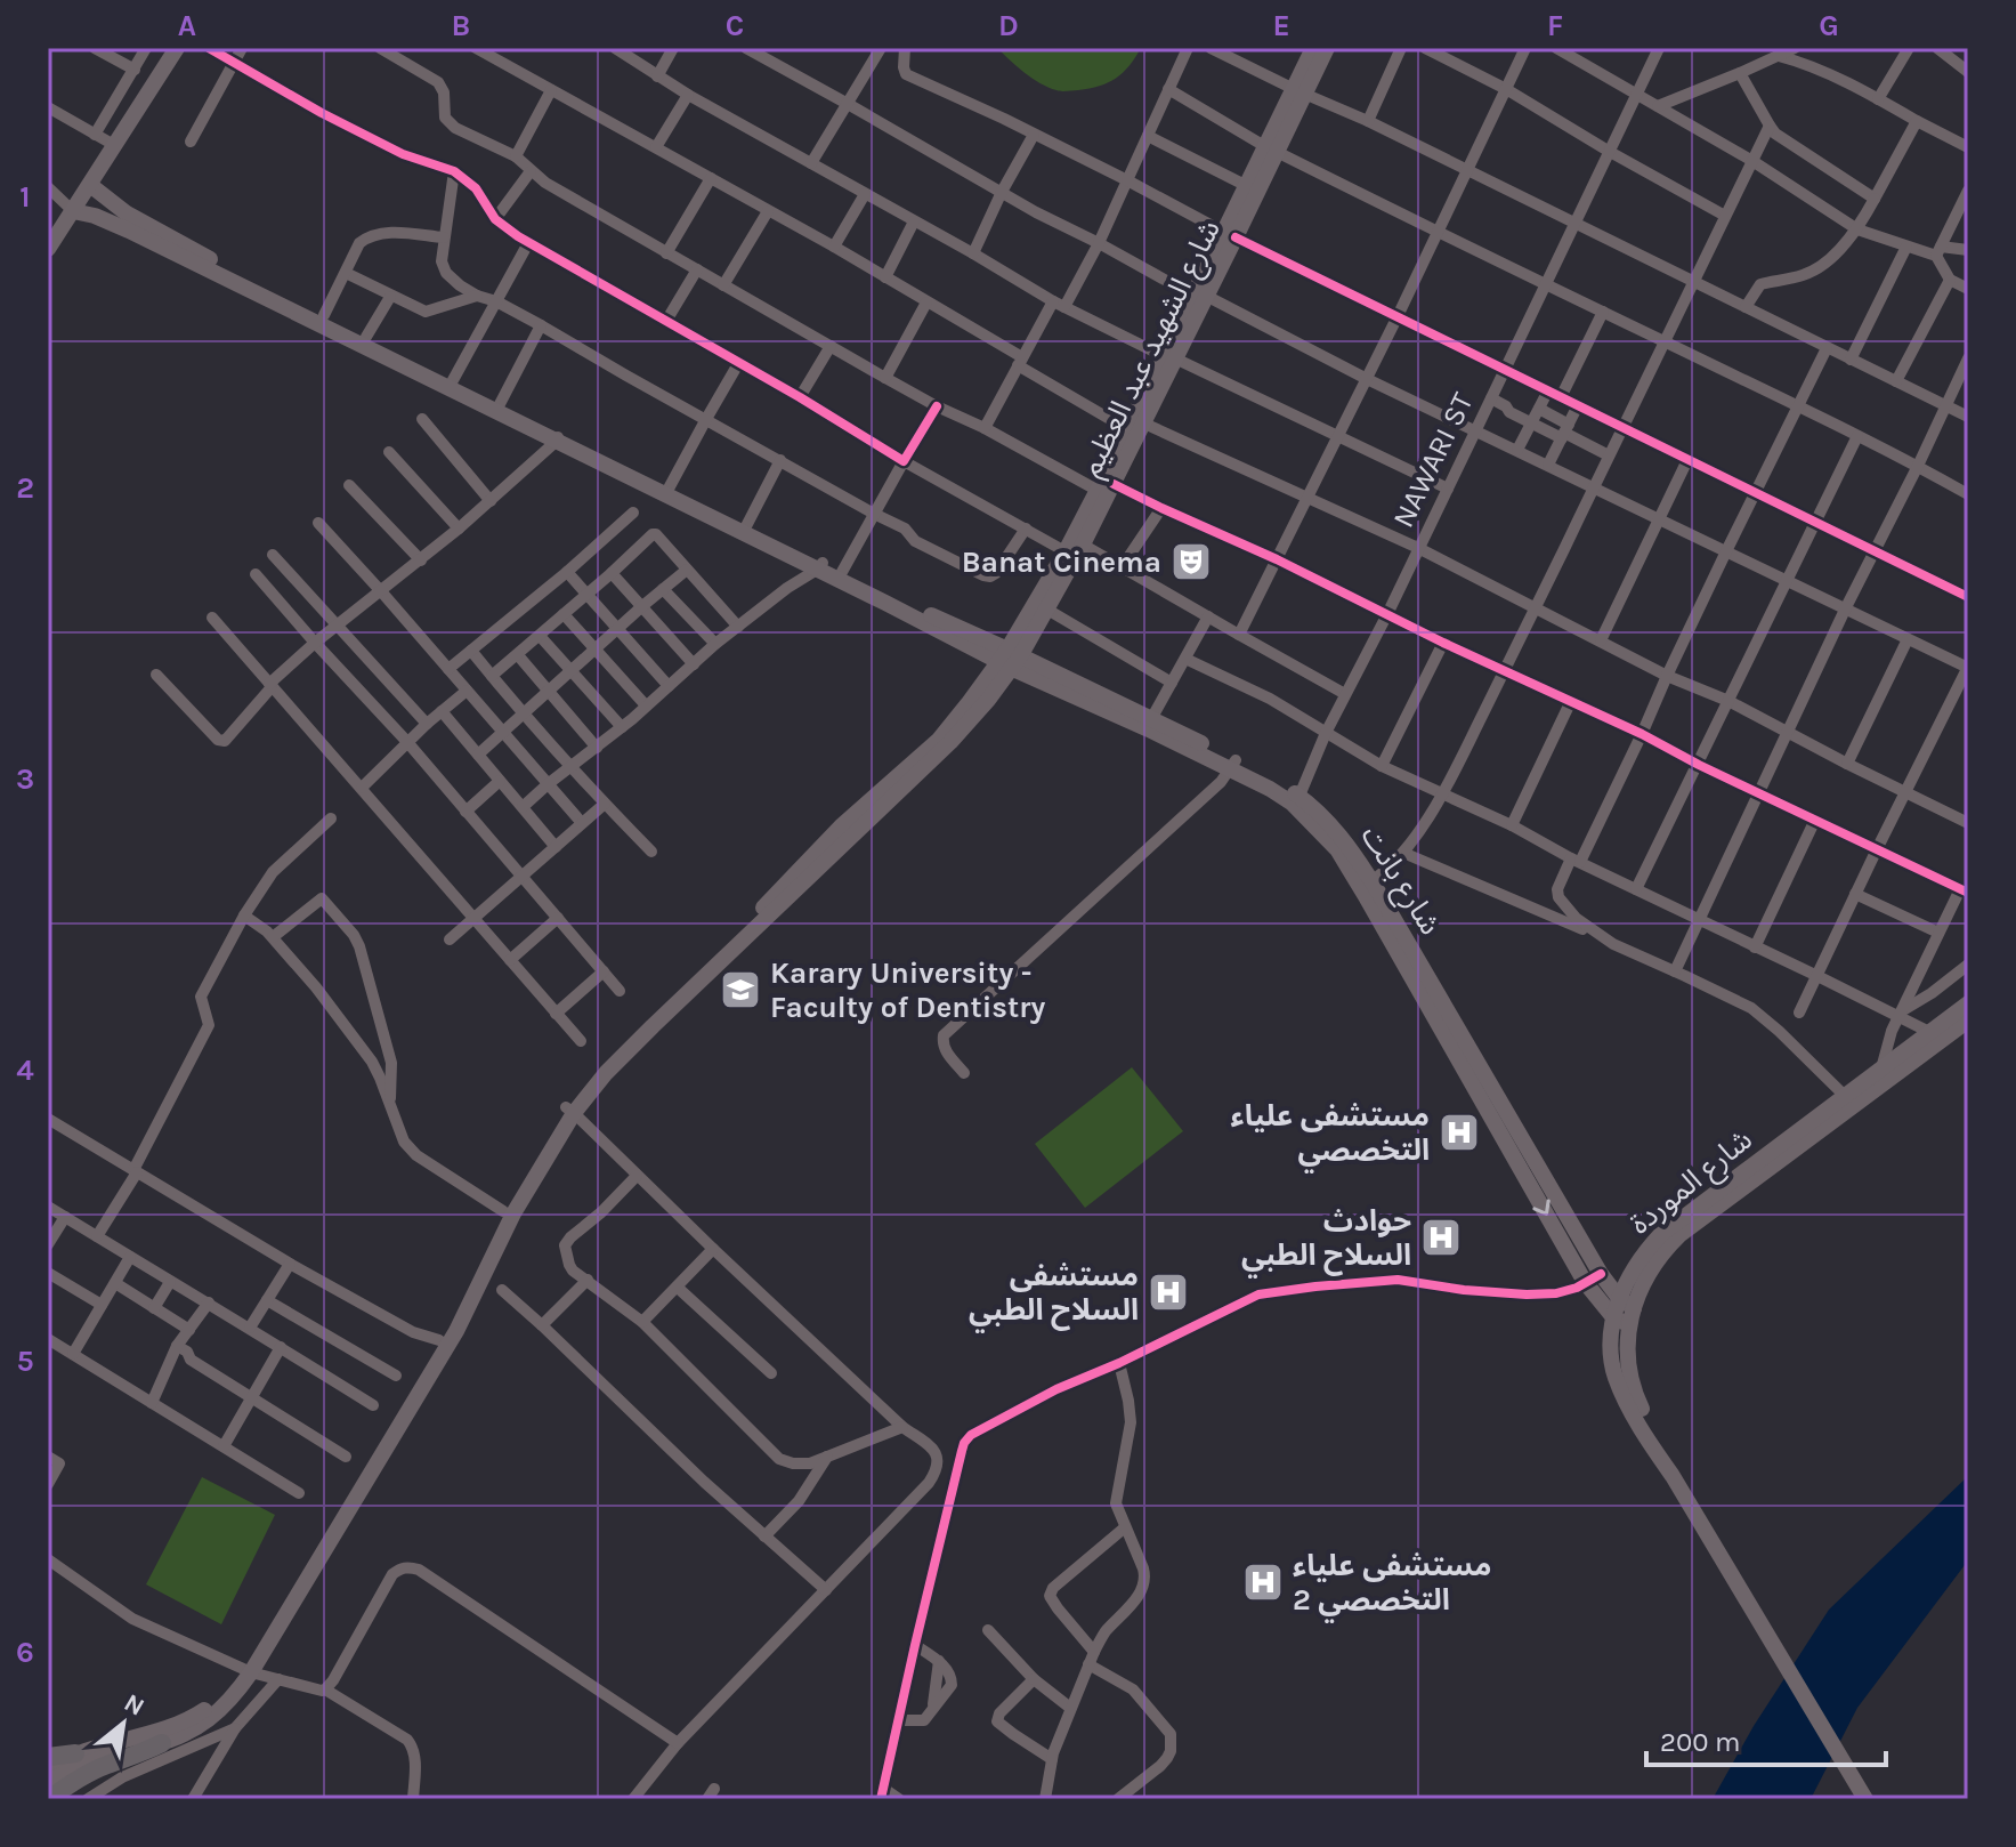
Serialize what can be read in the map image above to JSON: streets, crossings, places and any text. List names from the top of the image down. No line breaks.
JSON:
{"streets":{"main road":["شارع الشهيد عبد العظيم","شارع بانت","شارع الموردة"],"street":["NAWARI ST"]},"crossings":[["شارع الشهيد عبد العظيم","شارع بانت"],["NAWARI ST","شارع بانت"],["شارع بانت","شارع الموردة"]],"places":{"theatre":["Banat Cinema"],"school or university":["Karary University - Faculty of Dentistry"],"hospital":["مستشفى علياء التخصصي","حوادث السلاح الطبي","مستشفى السلاح الطبي","مستشفى علياء التخصصي 2"]},"scale_bar":"200 m","north":"top right","grid":{"columns":["A","B","C","D","E","F","G"],"rows":["1","2","3","4","5","6"]}}
